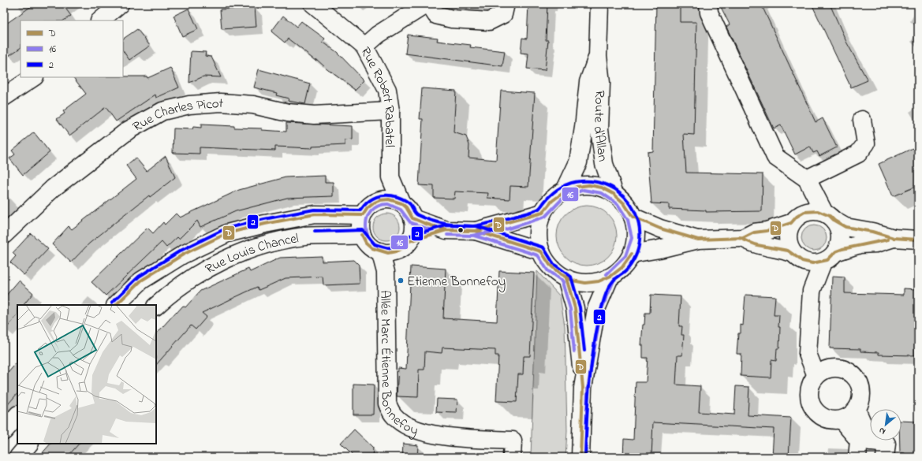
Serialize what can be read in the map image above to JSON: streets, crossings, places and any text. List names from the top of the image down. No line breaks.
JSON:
{"streets":{"street":["Rue Robert Rabatel","Rue Charles Picot","Route d'Allan","Rue Louis Chancel","Allée Marc Étienne Bonnefoy"]},"crossings":[["Rue Robert Rabatel","Rue Charles Picot"],["Rue Robert Rabatel","Rue Louis Chancel"],["Rue Robert Rabatel","Allée Marc Étienne Bonnefoy"],["Rue Louis Chancel","Allée Marc Étienne Bonnefoy"]],"places":["Etienne Bonnefoy"],"lines":["transit line 2","transit line D","transit line 16"],"legend":["D","16","2"],"north":"bottom left"}
